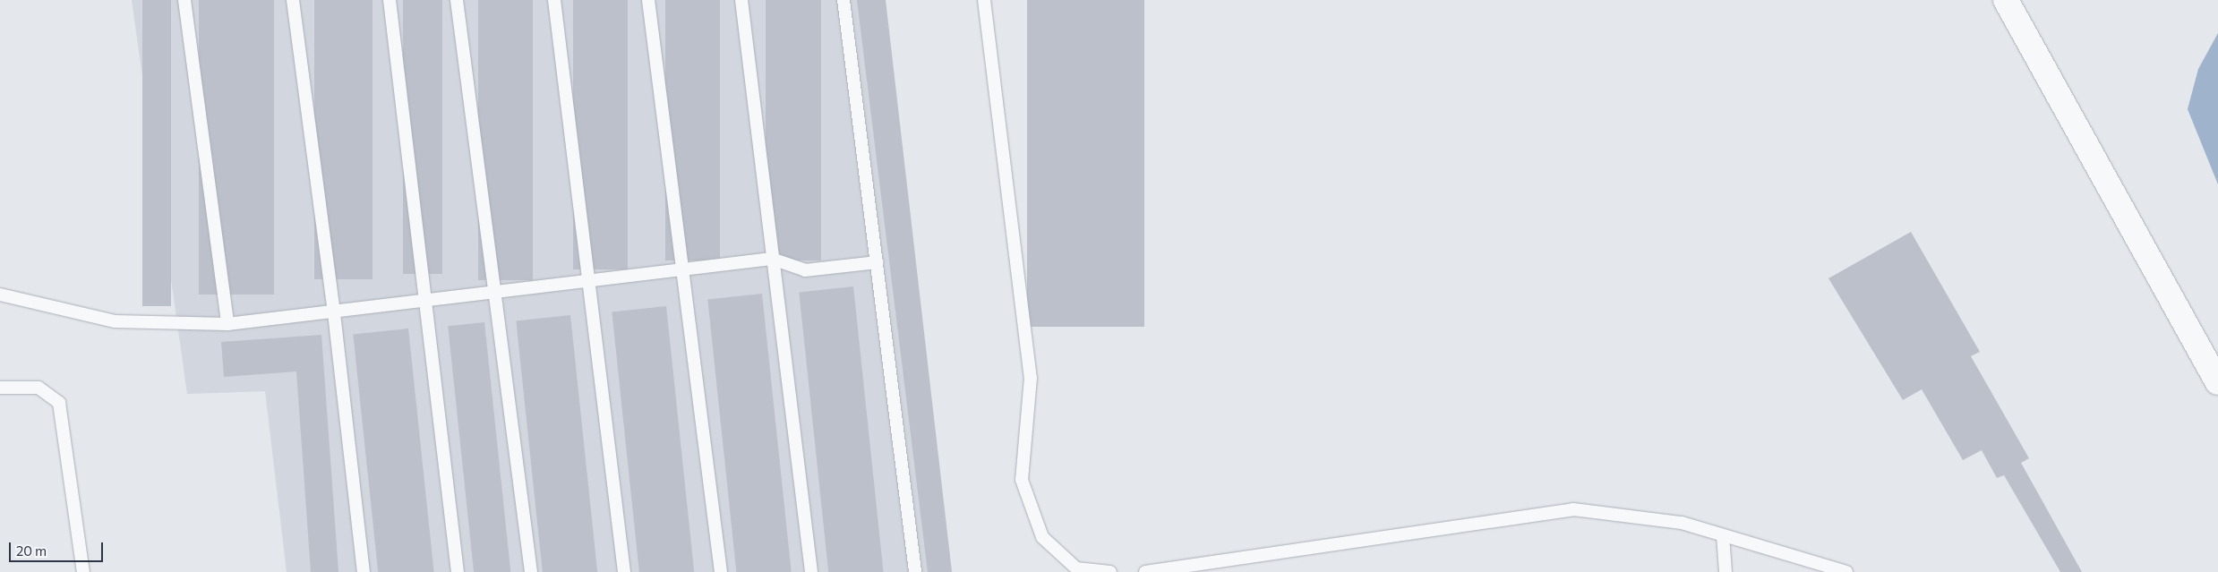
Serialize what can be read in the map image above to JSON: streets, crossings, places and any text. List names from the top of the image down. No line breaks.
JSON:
{"scale_bar":"20 m"}
